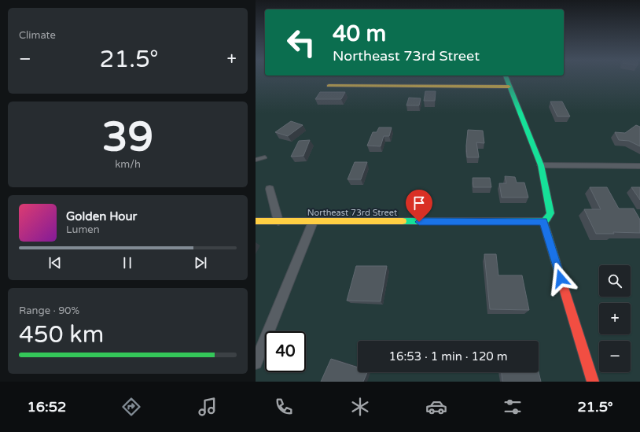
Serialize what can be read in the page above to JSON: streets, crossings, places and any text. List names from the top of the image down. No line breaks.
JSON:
{"streets":{"street":["Northeast 73rd Street"]},"page":{"tile":["Climate",["39","km/h"],["Range · 90%","450 km"]],"turn":["40 m","Northeast 73rd Street"],"heat":["−","21.5°","+"],"song":["Golden Hour","Lumen"],"map_buttons":["+","−"],"limit":"40","trip":"16:53 · 1 min · 120 m","tabs":["16:52","21.5°"]}}
